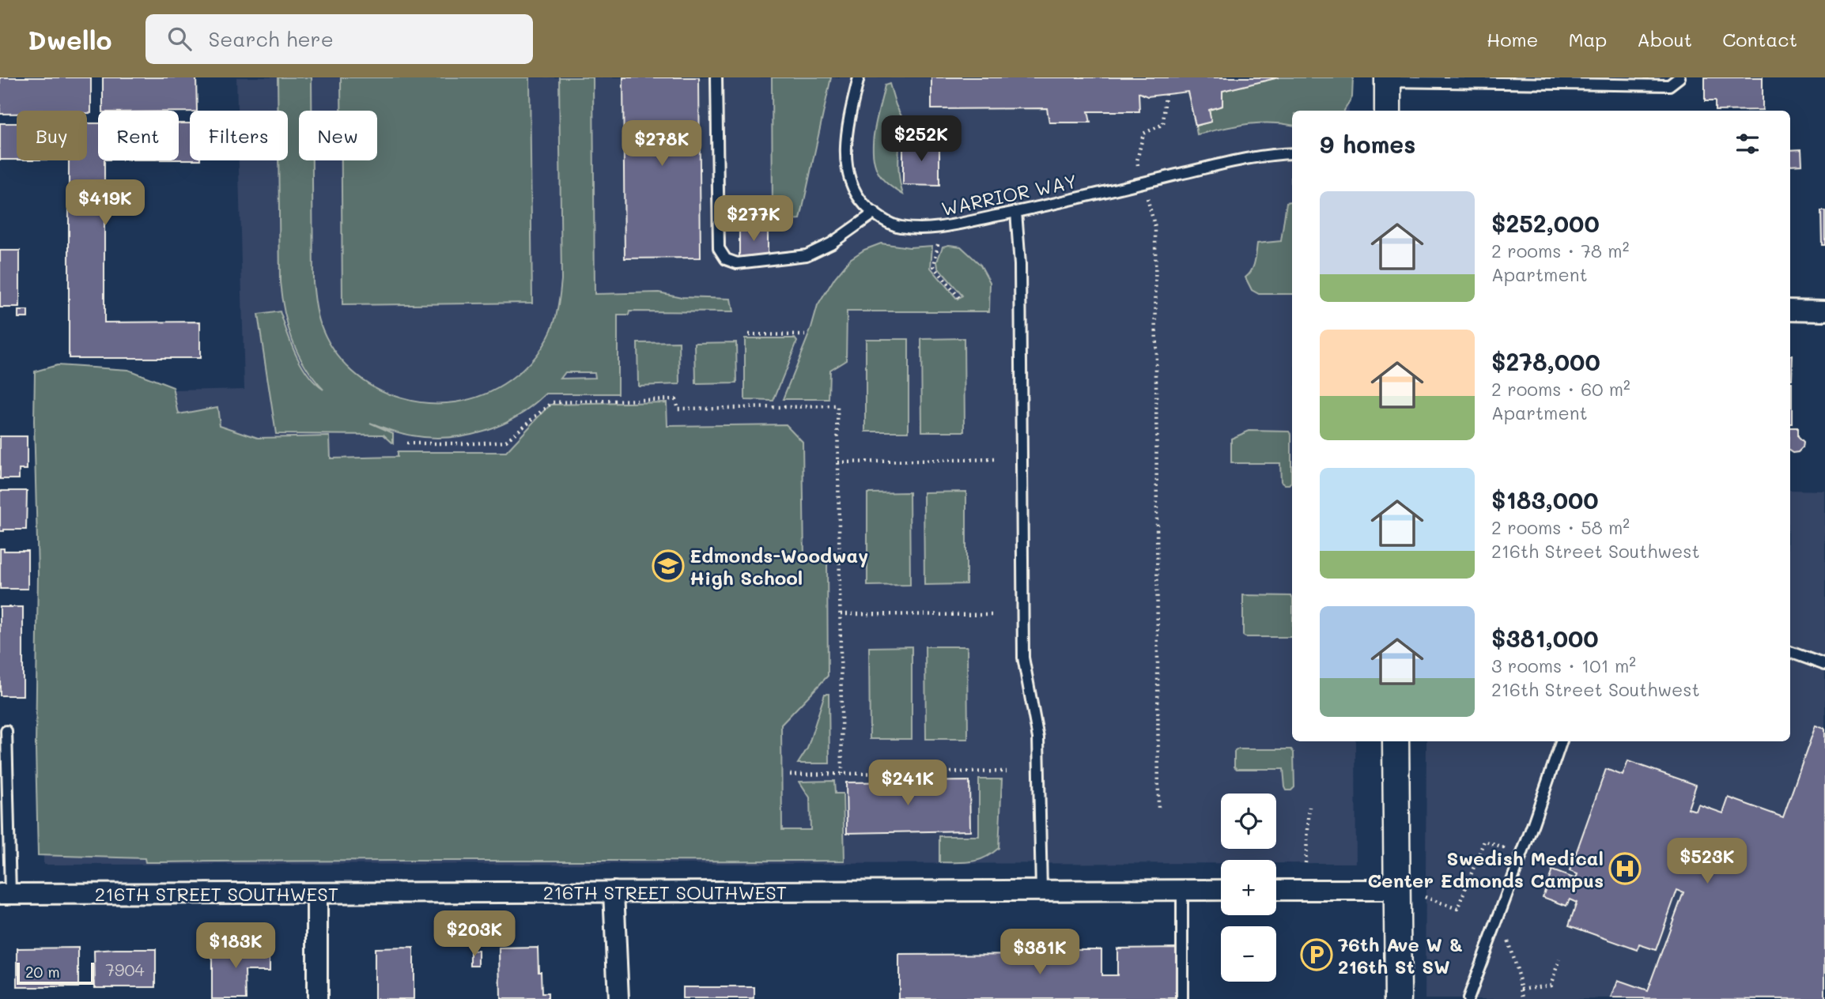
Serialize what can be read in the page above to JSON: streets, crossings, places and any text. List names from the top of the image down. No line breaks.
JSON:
{"streets":{"street":["216TH STREET SOUTHWEST"],"lane":["WARRIOR WAY"]},"places":{"school or university":["Edmonds-Woodway High School"],"hospital":["Swedish Medical Center Edmonds Campus"],"parking":["76th Ave W & 216th St SW"]},"house_numbers":["7904"],"scale_bar":"20 m","page":{"header":"Dwello","search":"Search here","nav":["Home","Map","About","Contact"],"chip":["Buy","Rent","Filters","New"],"heading":"9 homes","price":["$252K","$278K","$419K","$277K","$241K","$523K","$203K","$183K","$381K"],"list":[{"name":"$252,000","note":"2 rooms · 78 m² · Apartment"},{"name":"$278,000","note":"2 rooms · 60 m² · Apartment"},{"name":"$183,000","note":"2 rooms · 58 m² · 216th Street Southwest"},{"name":"$381,000","note":"3 rooms · 101 m² · 216th Street Southwest"}],"map_buttons":["+","−"],"scale":"20 m"}}
